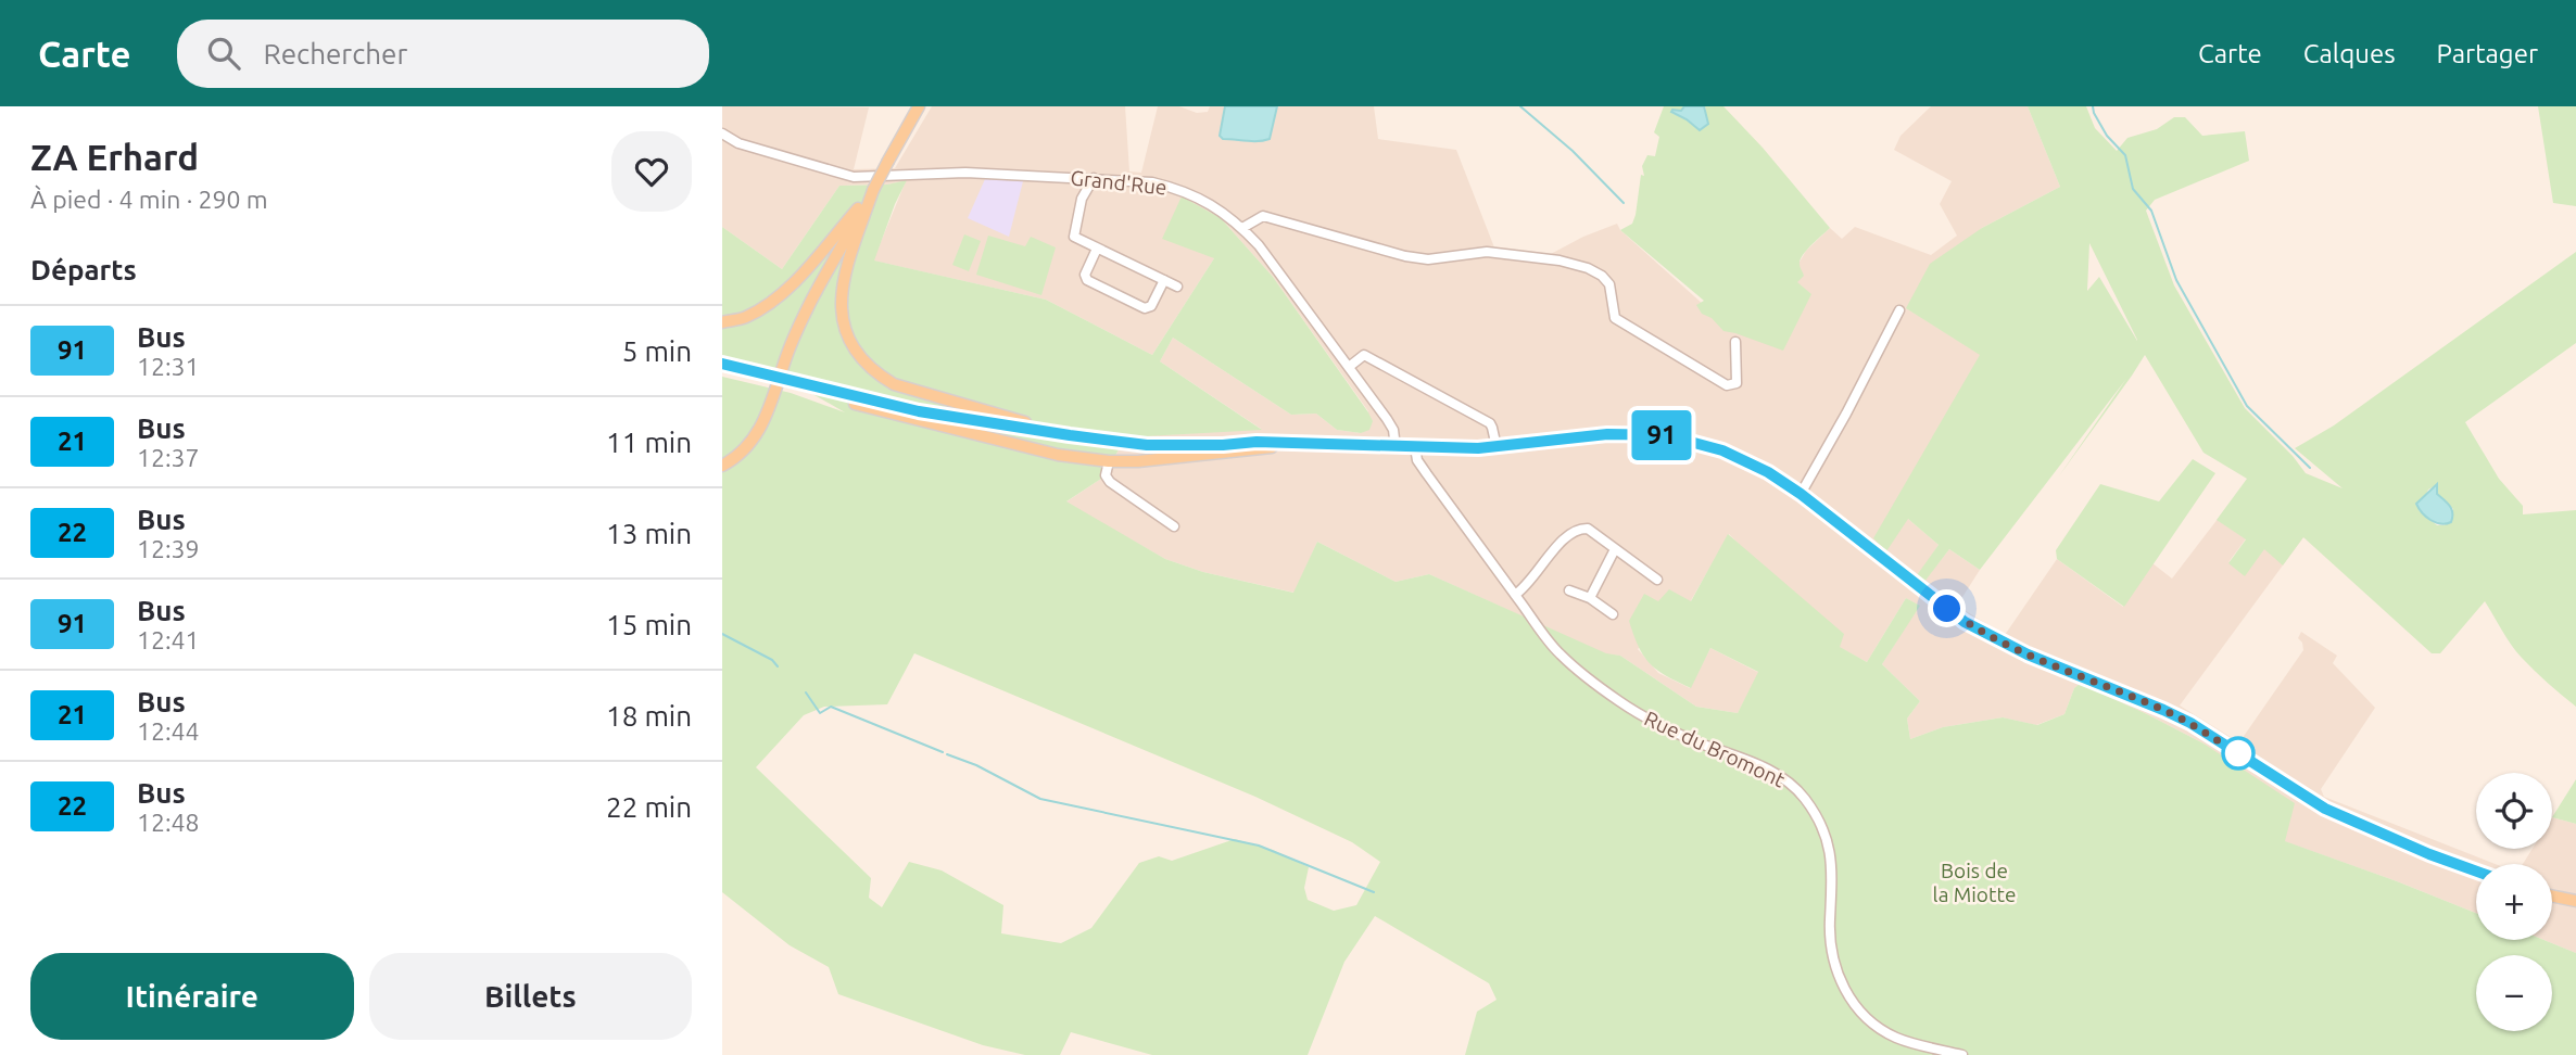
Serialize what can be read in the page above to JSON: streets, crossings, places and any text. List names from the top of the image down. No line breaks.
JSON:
{"streets":{"street":["Grand'Rue","Rue du Bromont"]},"parks":["Bois de la Miotte"],"lines":["bus line 91"],"page":{"header":"Carte","search":"Rechercher","nav":["Carte","Calques","Partager"],"heading":[["ZA Erhard","À pied · 4 min · 290 m"],"Départs"],"on_map":"91","list":[{"mark":"91","name":"Bus","note":"12:31","value":"5 min"},{"mark":"21","name":"Bus","note":"12:37","value":"11 min"},{"mark":"22","name":"Bus","note":"12:39","value":"13 min"},{"mark":"91","name":"Bus","note":"12:41","value":"15 min"},{"mark":"21","name":"Bus","note":"12:44","value":"18 min"},{"mark":"22","name":"Bus","note":"12:48","value":"22 min"}],"map_buttons":["+","−"],"buttons":["Itinéraire","Billets"]}}
